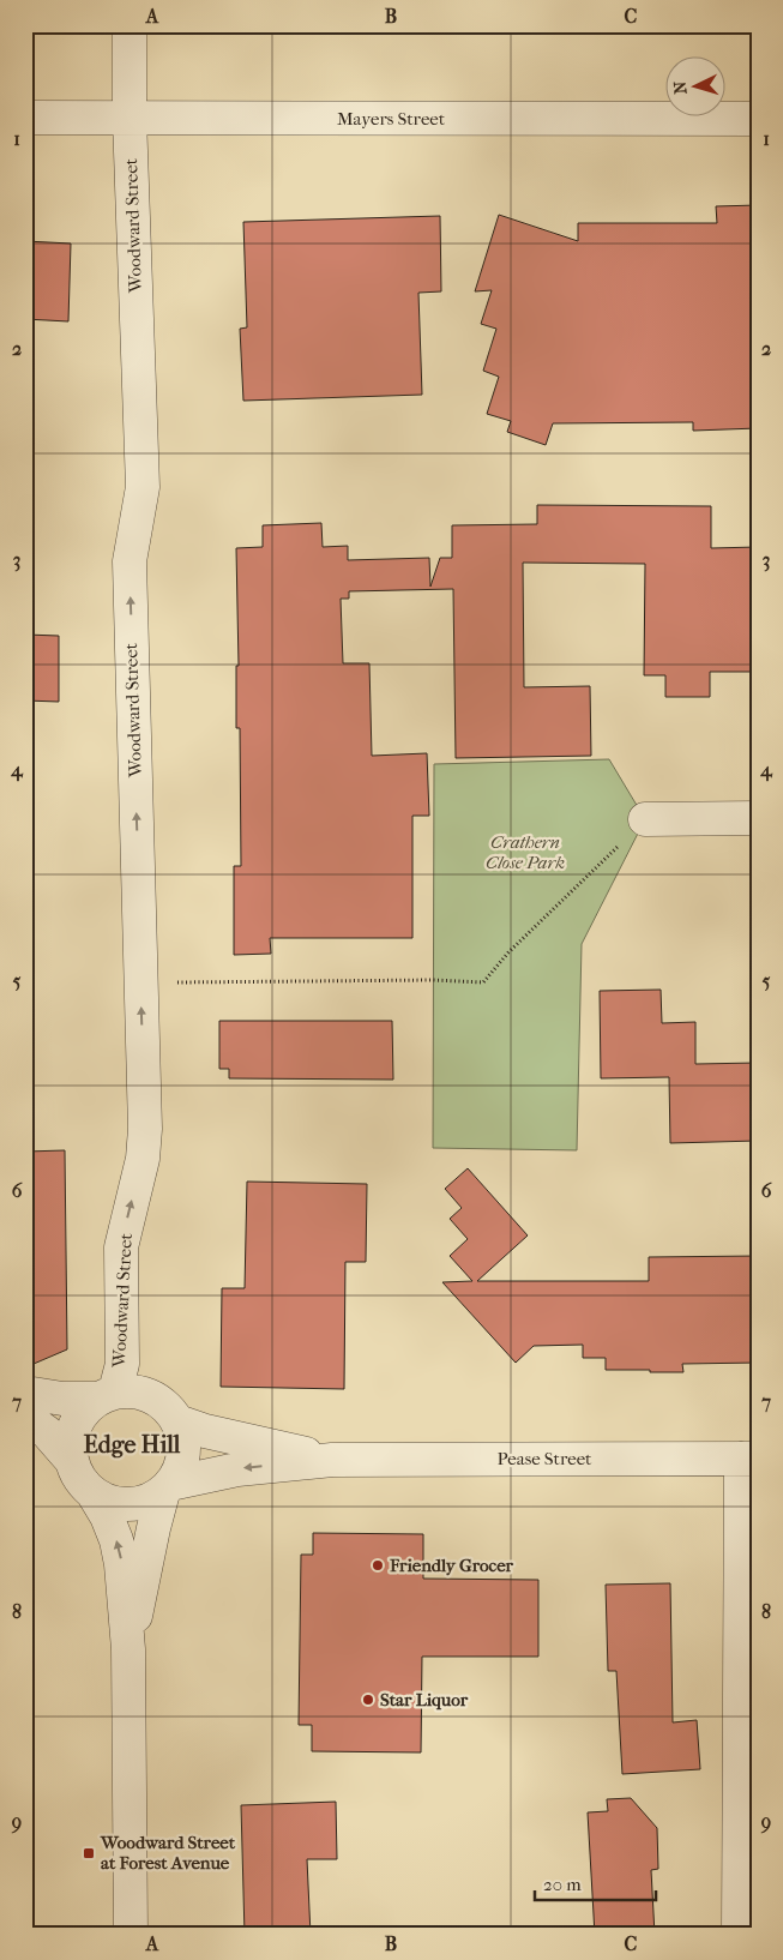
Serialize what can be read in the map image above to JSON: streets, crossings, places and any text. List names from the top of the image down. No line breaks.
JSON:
{"streets":{"street":["Mayers Street","Woodward Street","Pease Street"]},"crossings":[["Mayers Street","Woodward Street"],["Woodward Street","Pease Street"]],"one_way":["Woodward Street"],"districts":["Edge Hill"],"parks":["Crathern Close Park"],"places":{"other":["Friendly Grocer","Star Liquor"],"transit":["Woodward Street at Forest Avenue"]},"scale_bar":"20 m","north":"left","grid":{"columns":["A","B","C"],"rows":["1","2","3","4","5","6","7","8","9"]}}
